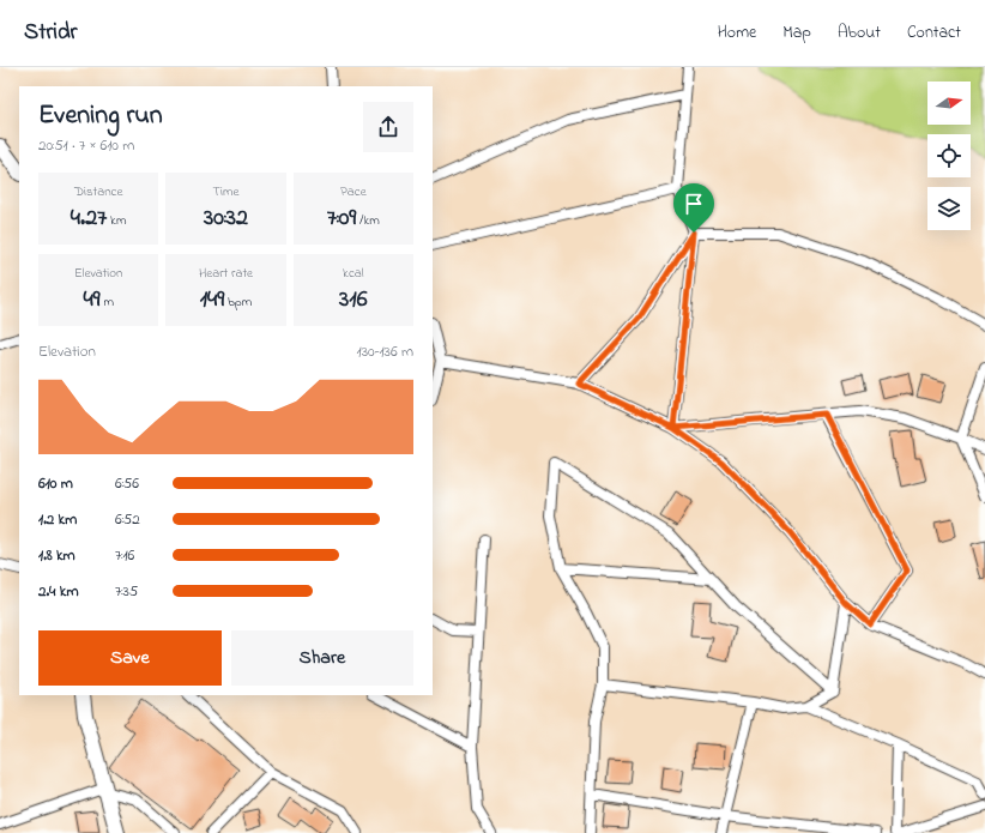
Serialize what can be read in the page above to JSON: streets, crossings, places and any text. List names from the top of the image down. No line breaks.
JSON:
{"north":"right","page":{"header":"Stridr","nav":["Home","Map","About","Contact"],"heading":["Evening run","20:51 · 7 × 610 m"],"stats":[["Distance","4.27 km"],["Time","30:32"],["Pace","7:09 /km"],["Elevation","49 m"],["Heart rate","149 bpm"],["kcal","316"]],"chart":["Elevation","130–136 m"],"list":[{"name":"610 m","note":"6:56"},{"name":"1.2 km","note":"6:52"},{"name":"1.8 km","note":"7:16"},{"name":"2.4 km","note":"7:35"}],"buttons":["Save","Share"]}}
